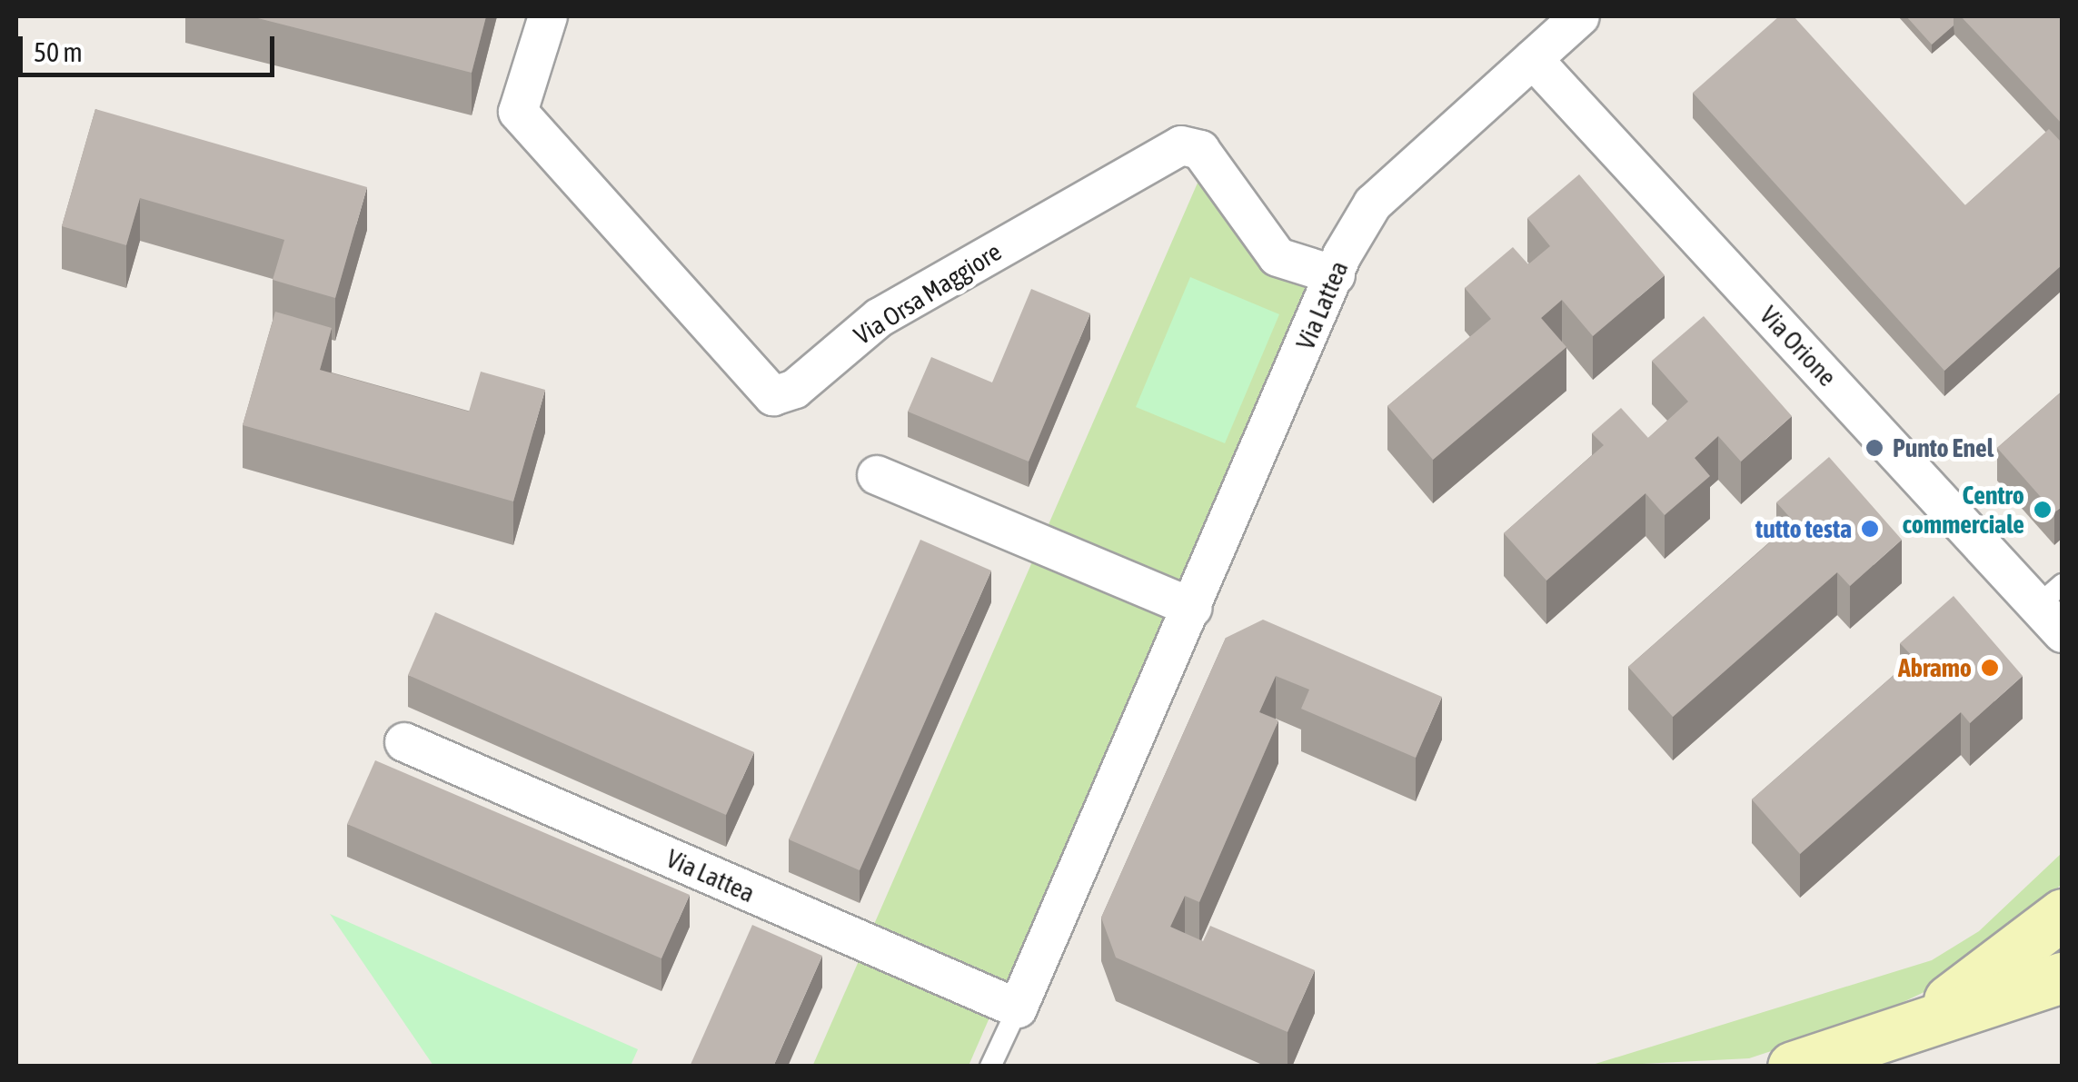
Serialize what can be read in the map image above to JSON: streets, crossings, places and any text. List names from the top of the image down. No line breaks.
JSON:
{"streets":{"street":["Via Orsa Maggiore","Via Lattea","Via Orione"]},"crossings":[["Via Orsa Maggiore","Via Lattea"],["Via Lattea","Via Orione"]],"places":["Punto Enel","Centro commerciale","tutto testa","Abramo"],"scale_bar":"50 m"}
